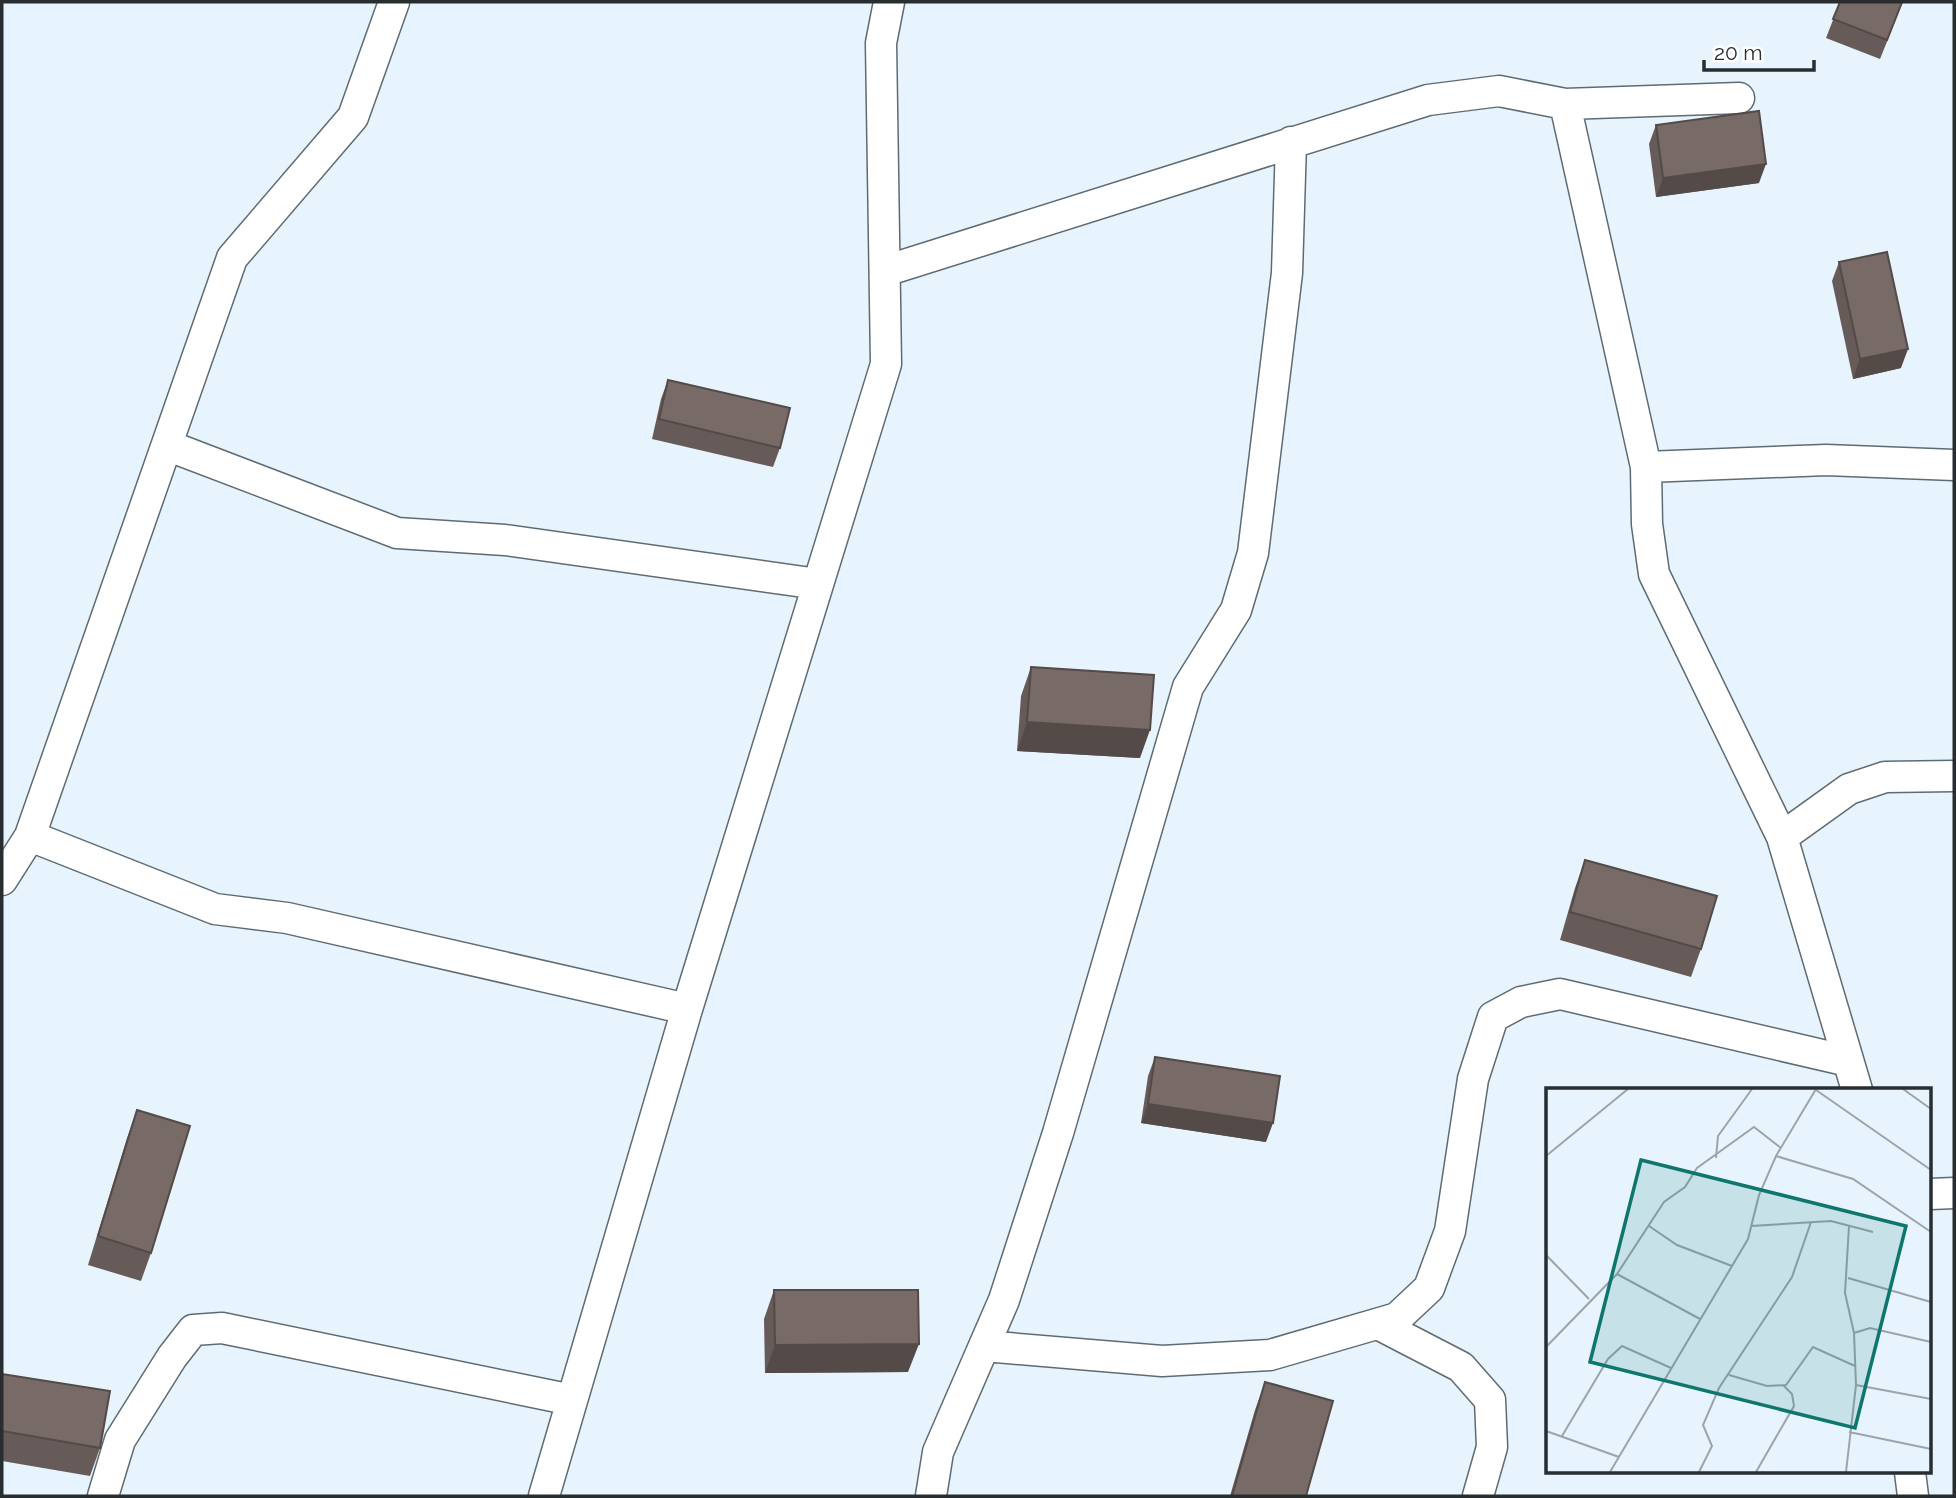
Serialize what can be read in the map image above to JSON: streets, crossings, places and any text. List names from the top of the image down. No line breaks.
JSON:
{"scale_bar":"20 m"}
